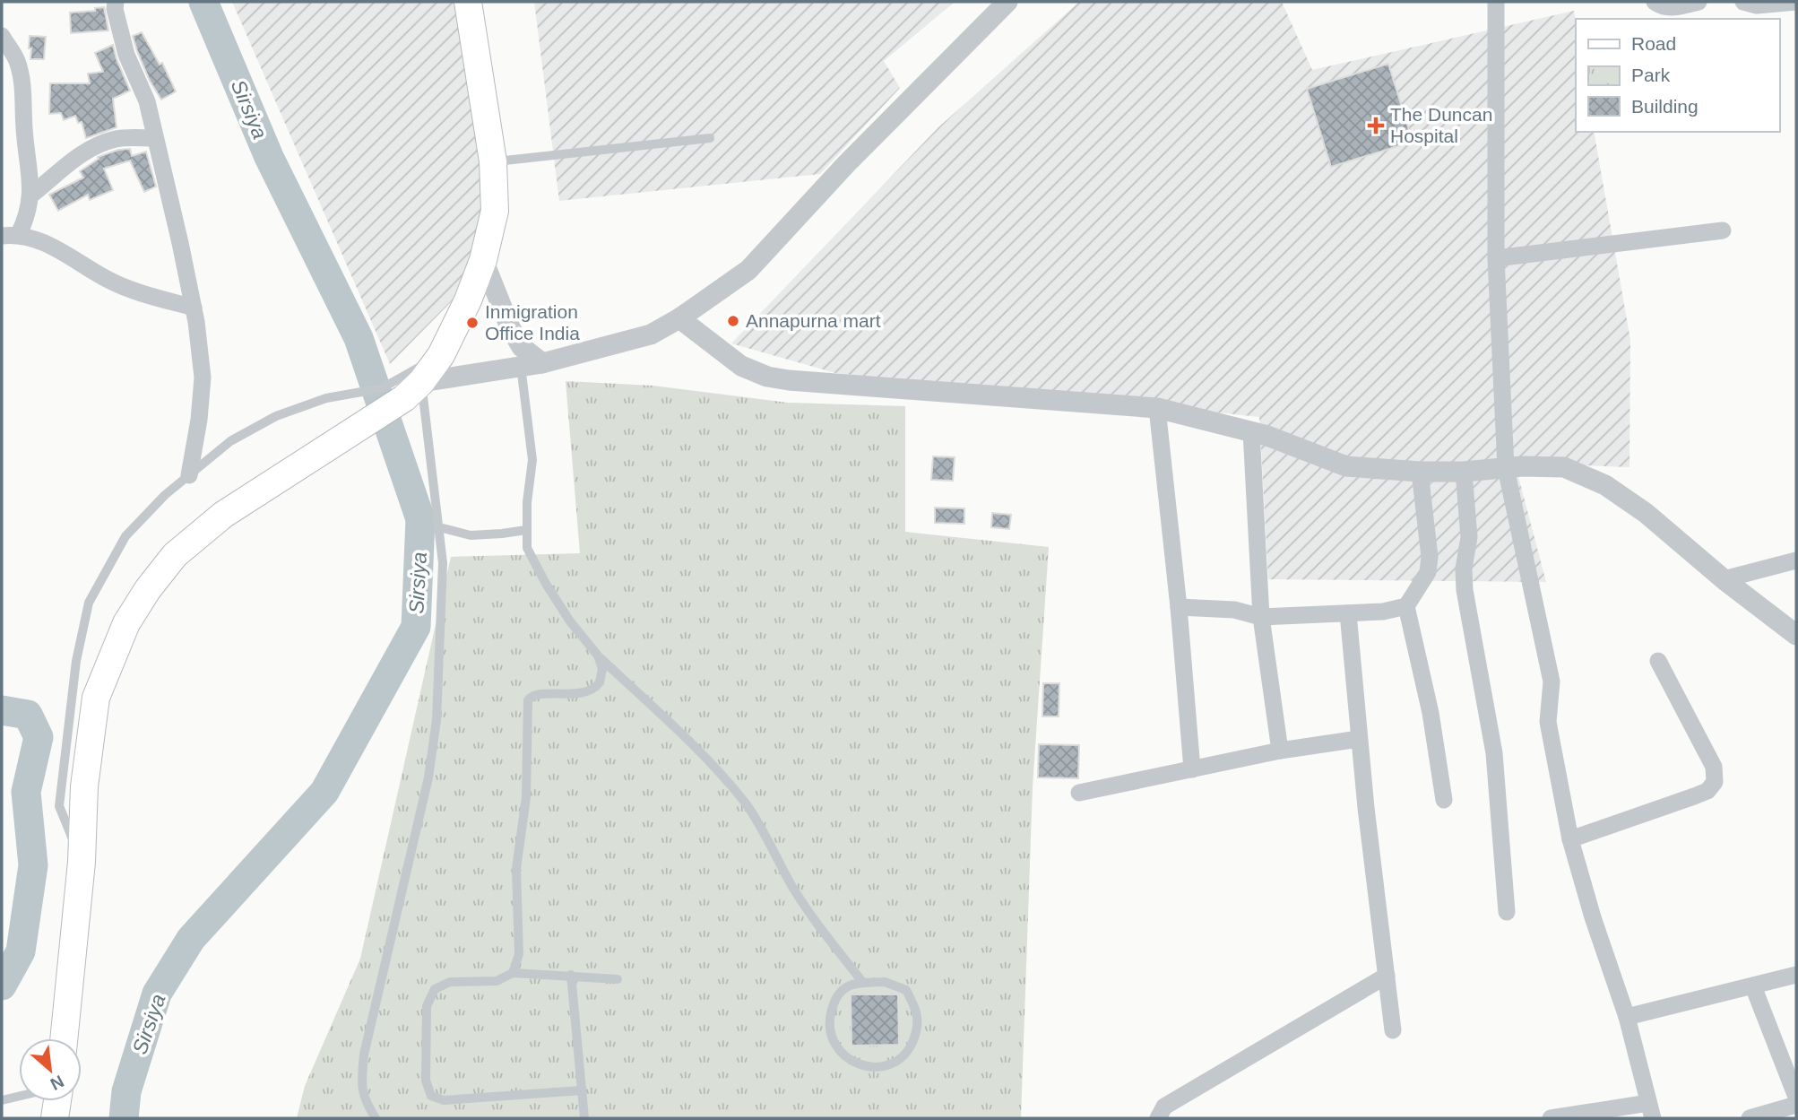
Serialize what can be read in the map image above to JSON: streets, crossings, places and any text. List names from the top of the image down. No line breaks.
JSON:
{"water":["Sirsiya"],"places":{"health":["The Duncan Hospital"],"other":["Annapurna mart","Inmigration Office India"]},"legend":["Road","Park","Building"],"north":"bottom right"}
